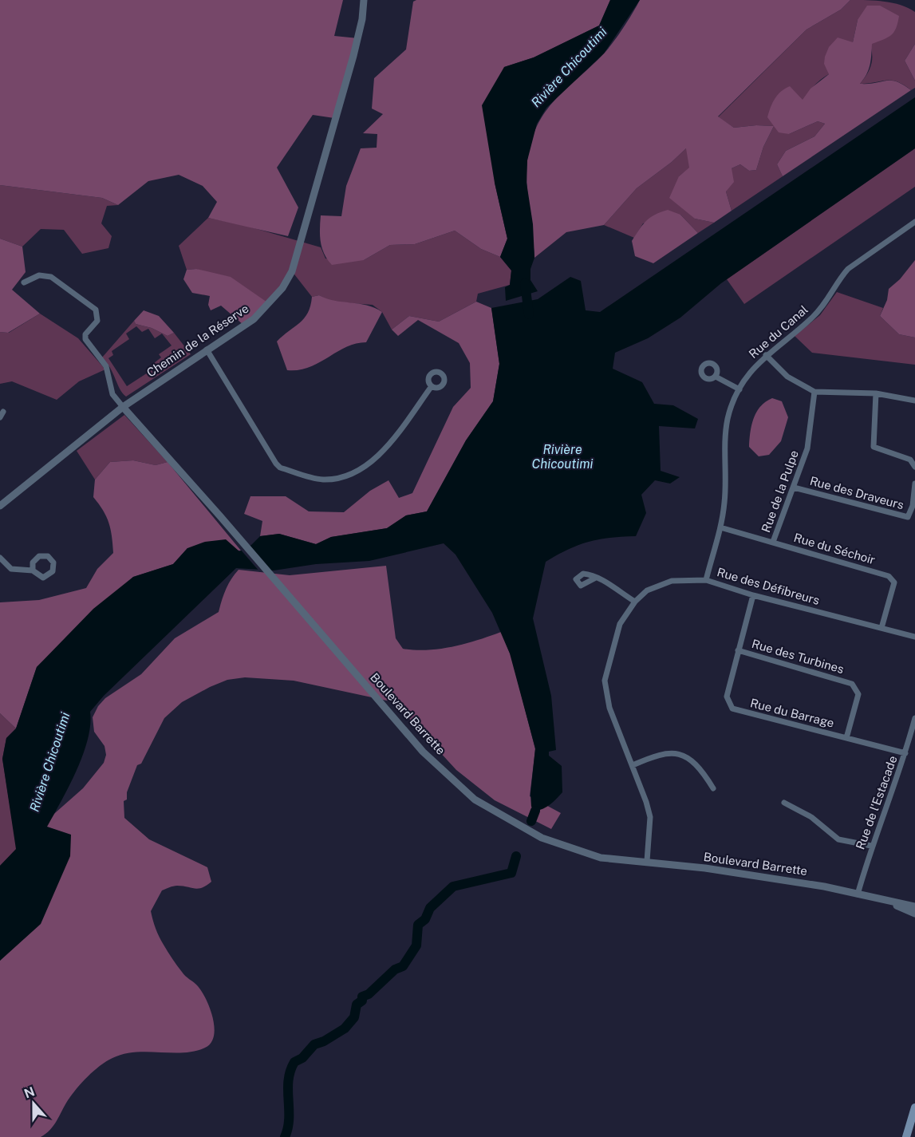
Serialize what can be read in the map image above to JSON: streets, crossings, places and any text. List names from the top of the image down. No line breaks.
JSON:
{"streets":{"street":["Rue du Canal","Chemin de la Réserve","Rue de la Pulpe","Rue des Draveurs","Rue du Séchoir","Rue des Défibreurs","Rue des Turbines","Rue du Barrage","Boulevard Barrette","Rue de l'Estacade"]},"crossings":[["Rue du Canal","Rue du Séchoir"],["Rue du Canal","Rue des Défibreurs"],["Chemin de la Réserve","Boulevard Barrette"],["Rue de la Pulpe","Rue des Draveurs"],["Rue de la Pulpe","Rue du Séchoir"],["Rue du Séchoir","Rue des Défibreurs"],["Rue des Défibreurs","Rue du Barrage"],["Rue des Défibreurs","Boulevard Barrette"],["Rue des Turbines","Rue du Barrage"],["Rue du Barrage","Rue de l'Estacade"],["Boulevard Barrette","Rue de l'Estacade"]],"water":["Rivière Chicoutimi"],"north":"top"}
